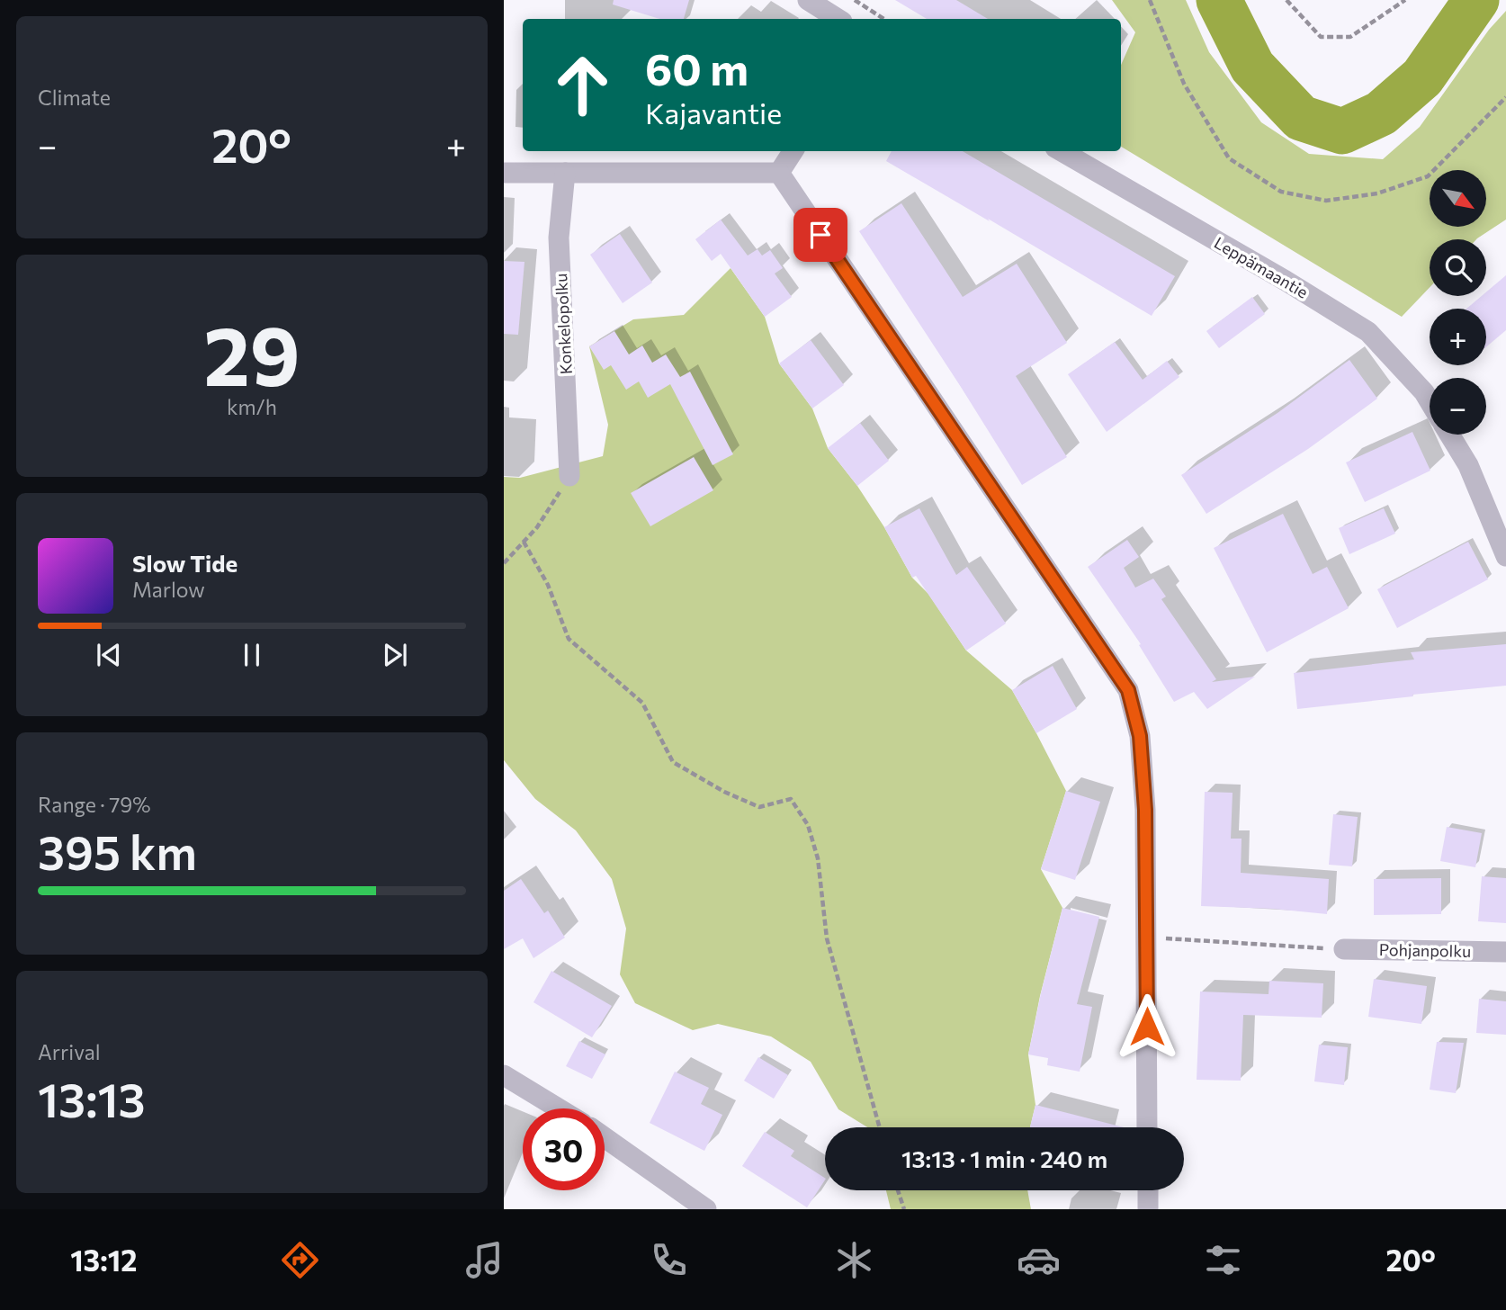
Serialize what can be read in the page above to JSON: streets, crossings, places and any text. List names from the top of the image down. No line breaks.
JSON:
{"streets":{"street":["Leppämaantie","Konkelopolku","Pohjanpolku"]},"north":"bottom right","page":{"tile":["Climate",["29","km/h"],["Range · 79%","395 km"],["Arrival","13:13"]],"turn":["60 m","Kajavantie"],"heat":["−","20°","+"],"map_buttons":["+","−"],"song":["Slow Tide","Marlow"],"limit":"30","trip":"13:13 · 1 min · 240 m","tabs":["13:12","20°"]}}
